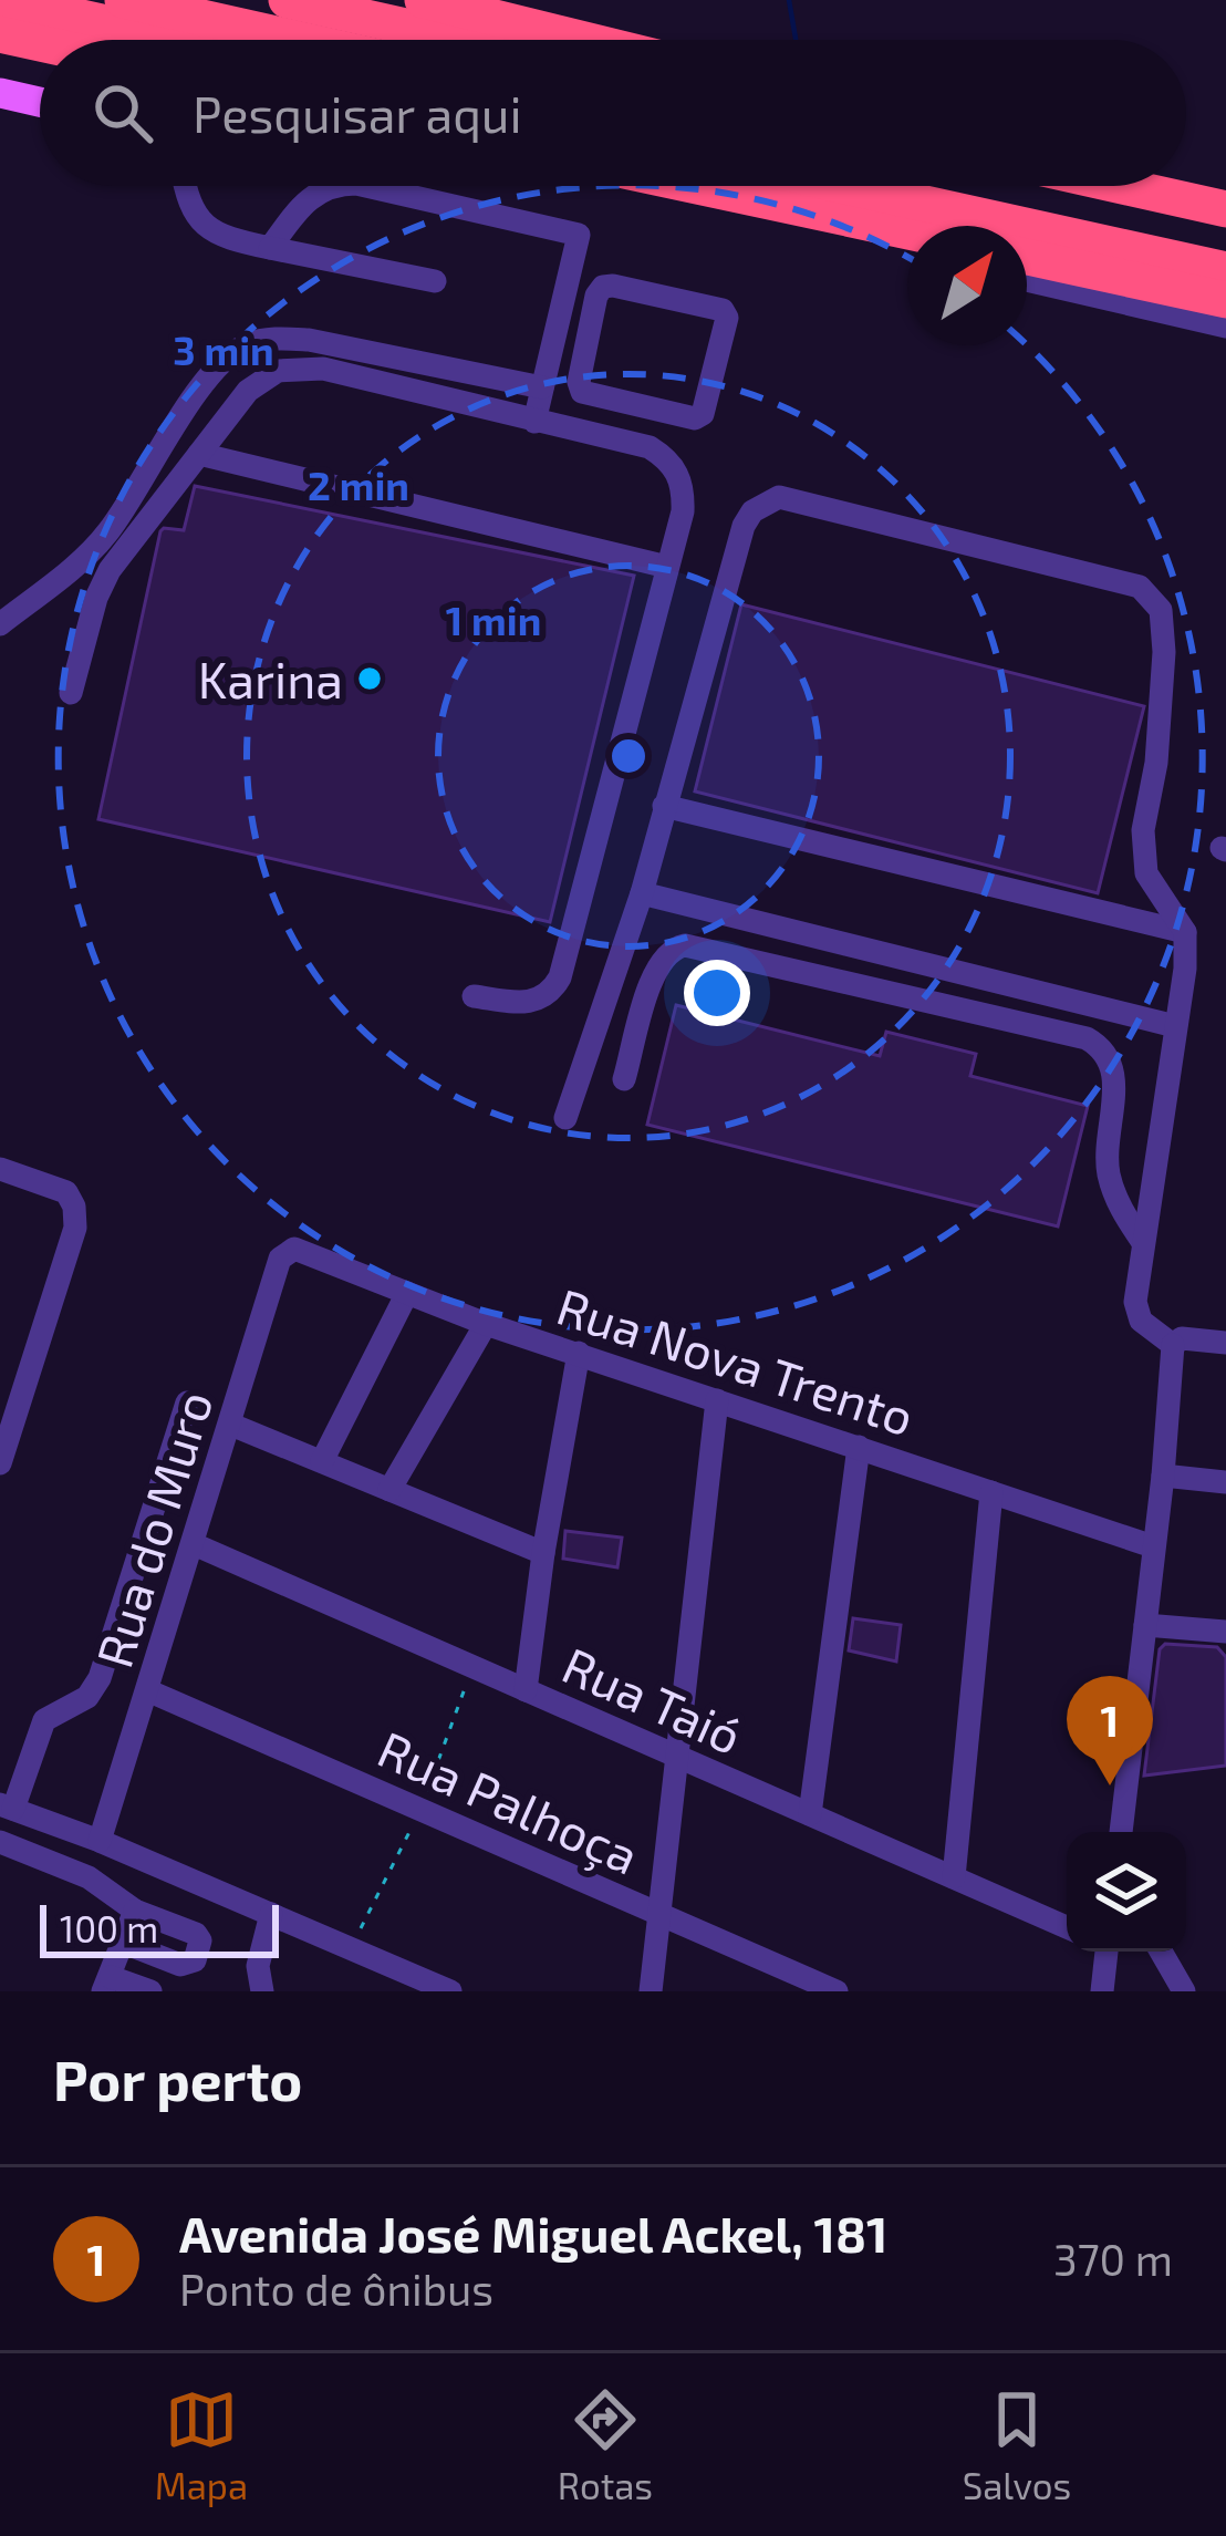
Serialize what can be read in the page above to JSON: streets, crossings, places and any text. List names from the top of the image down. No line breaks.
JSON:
{"streets":{"street":["Rua Nova Trento","Rua do Muro","Rua Taió","Rua Palhoça"]},"crossings":[["Rua Nova Trento","Rua do Muro"],["Rua do Muro","Rua Taió"],["Rua do Muro","Rua Palhoça"]],"places":["Karina"],"scale_bar":"100 m","north":"top right","page":{"search":"Pesquisar aqui","pins":"1","scale":"100 m","heading":"Por perto","list":[{"mark":"1","name":"Avenida José Miguel Ackel, 181","note":"Ponto de ônibus","value":"370 m"}],"nav":["Mapa","Rotas","Salvos"]},"rings":["3 min","2 min","1 min"]}
